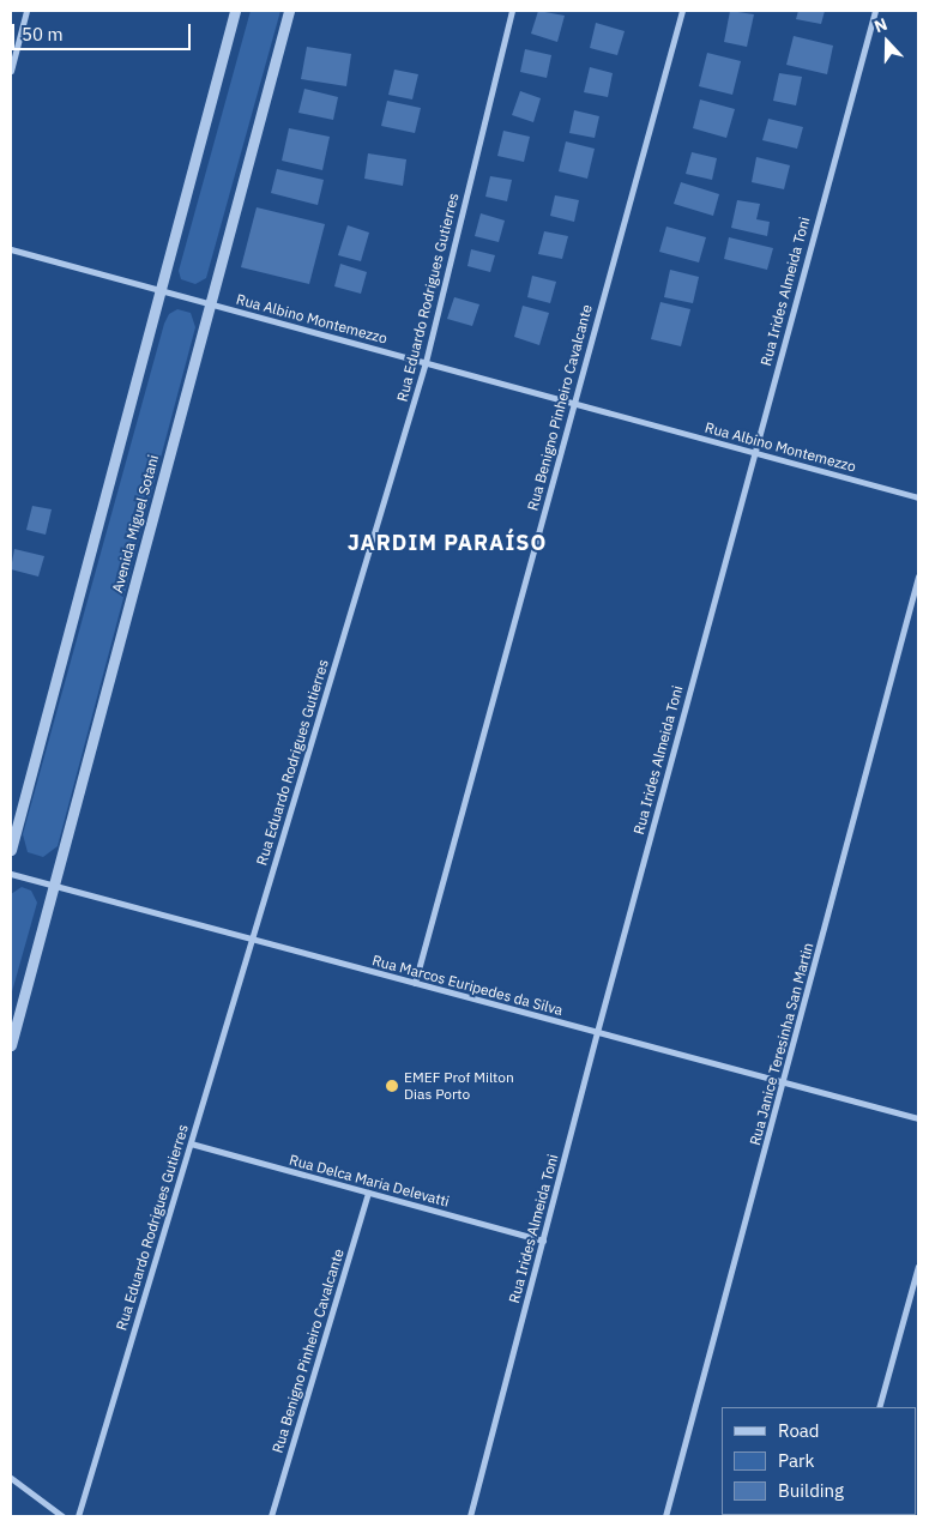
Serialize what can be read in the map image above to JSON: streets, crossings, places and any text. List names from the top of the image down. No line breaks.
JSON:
{"streets":{"street":["Rua Irides Almeida Toni","Rua Eduardo Rodrigues Gutierres","Rua Albino Montemezzo","Rua Benigno Pinheiro Cavalcante","Avenida Miguel Sotani","Rua Marcos Euripedes da Silva","Rua Janice Teresinha San Martin","Rua Delca Maria Delevatti"]},"crossings":[["Rua Irides Almeida Toni","Rua Albino Montemezzo"],["Rua Irides Almeida Toni","Rua Marcos Euripedes da Silva"],["Rua Irides Almeida Toni","Rua Delca Maria Delevatti"],["Rua Eduardo Rodrigues Gutierres","Rua Albino Montemezzo"],["Rua Eduardo Rodrigues Gutierres","Rua Marcos Euripedes da Silva"],["Rua Eduardo Rodrigues Gutierres","Rua Delca Maria Delevatti"],["Rua Albino Montemezzo","Rua Benigno Pinheiro Cavalcante"],["Rua Albino Montemezzo","Avenida Miguel Sotani"],["Rua Benigno Pinheiro Cavalcante","Rua Marcos Euripedes da Silva"],["Rua Benigno Pinheiro Cavalcante","Rua Delca Maria Delevatti"],["Avenida Miguel Sotani","Rua Marcos Euripedes da Silva"],["Rua Marcos Euripedes da Silva","Rua Janice Teresinha San Martin"]],"districts":["JARDIM PARAÍSO"],"places":["EMEF Prof Milton Dias Porto"],"legend":["Road","Park","Building"],"scale_bar":"50 m","north":"top"}
